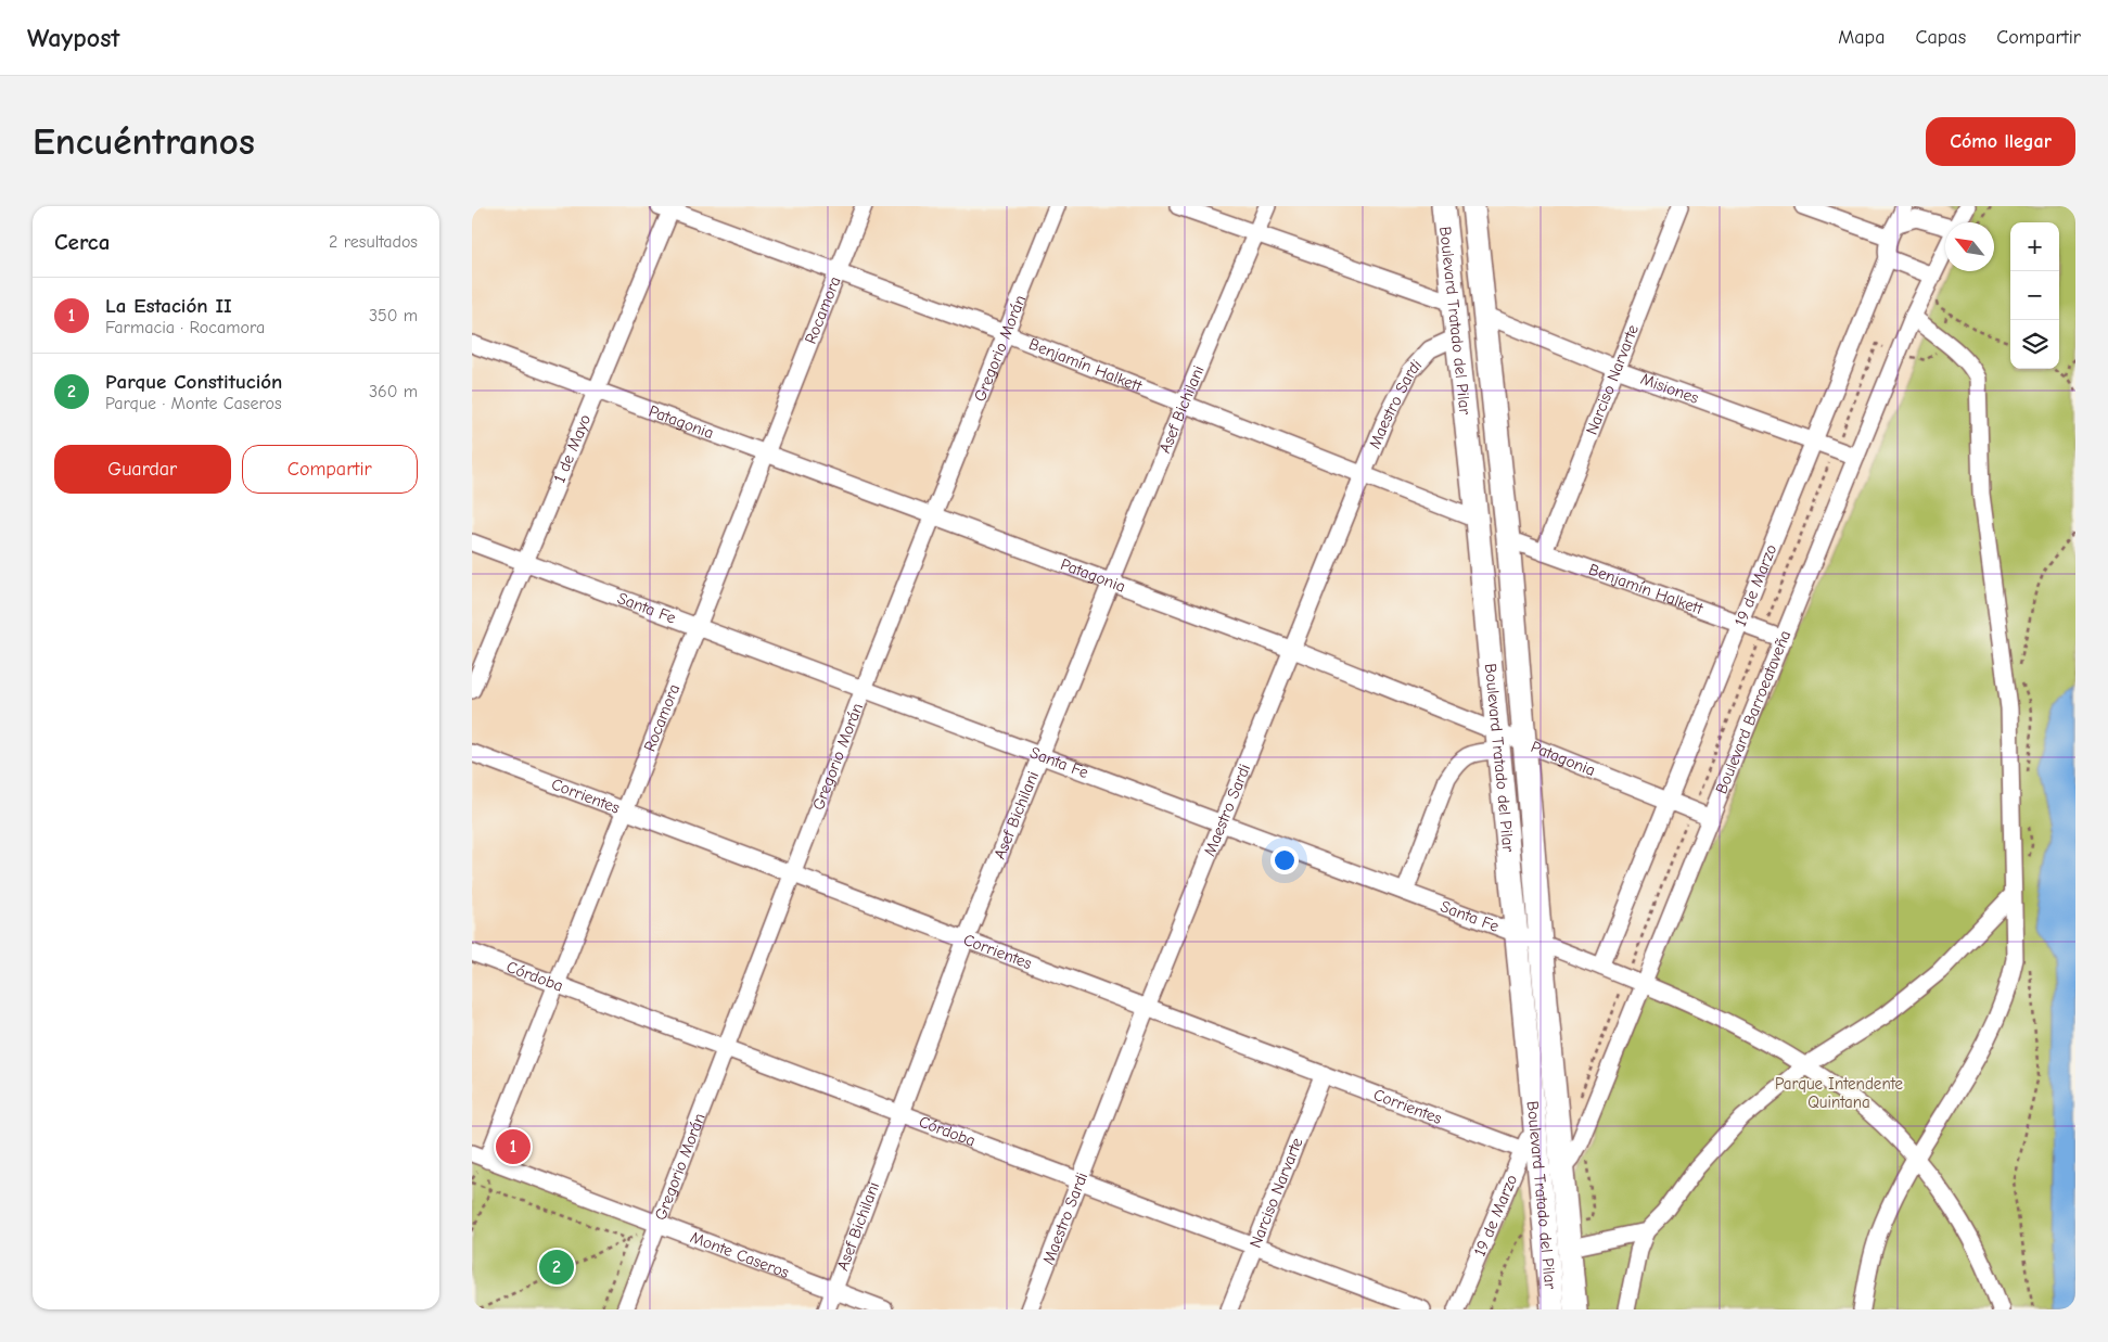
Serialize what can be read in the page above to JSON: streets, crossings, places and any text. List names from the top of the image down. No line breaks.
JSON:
{"streets":{"main road":["Boulevard Tratado del Pilar"],"street":["Rocamora","Gregorio Morán","Benjamín Halkett","Narciso Narvarte","Misiones","Maestro Sardi","Asef Bichilani","Patagonia","1 de Mayo","19 de Marzo","Santa Fe","Boulevard Barroeataveña","Corrientes","Córdoba","Monte Caseros"]},"crossings":[["Rocamora","Benjamín Halkett"],["Rocamora","Patagonia"],["Rocamora","Santa Fe"],["Rocamora","Corrientes"],["Rocamora","Córdoba"],["Rocamora","Monte Caseros"],["Boulevard Tratado del Pilar","Benjamín Halkett"],["Boulevard Tratado del Pilar","Misiones"],["Boulevard Tratado del Pilar","Maestro Sardi"],["Boulevard Tratado del Pilar","Patagonia"],["Boulevard Tratado del Pilar","19 de Marzo"],["Boulevard Tratado del Pilar","Santa Fe"],["Boulevard Tratado del Pilar","Boulevard Barroeataveña"],["Gregorio Morán","Benjamín Halkett"],["Gregorio Morán","Patagonia"],["Gregorio Morán","Santa Fe"],["Gregorio Morán","Corrientes"],["Gregorio Morán","Córdoba"],["Gregorio Morán","Monte Caseros"],["Benjamín Halkett","Narciso Narvarte"],["Benjamín Halkett","Maestro Sardi"],["Benjamín Halkett","Asef Bichilani"],["Benjamín Halkett","1 de Mayo"],["Benjamín Halkett","19 de Marzo"],["Benjamín Halkett","Boulevard Barroeataveña"],["Narciso Narvarte","Misiones"],["Narciso Narvarte","Corrientes"],["Narciso Narvarte","Córdoba"],["Misiones","19 de Marzo"],["Misiones","Boulevard Barroeataveña"],["Maestro Sardi","Patagonia"],["Maestro Sardi","Santa Fe"],["Maestro Sardi","Corrientes"],["Maestro Sardi","Córdoba"],["Asef Bichilani","Patagonia"],["Asef Bichilani","Santa Fe"],["Asef Bichilani","Corrientes"],["Asef Bichilani","Córdoba"],["Asef Bichilani","Monte Caseros"],["Patagonia","1 de Mayo"],["Patagonia","19 de Marzo"],["Patagonia","Boulevard Barroeataveña"],["1 de Mayo","Santa Fe"],["19 de Marzo","Santa Fe"],["19 de Marzo","Corrientes"],["Santa Fe","Boulevard Barroeataveña"]],"parks":["Parque Intendente Quintana"],"north":"top left","page":{"header":"Waypost","nav":["Mapa","Capas","Compartir"],"buttons":["Cómo llegar",["Guardar","Compartir"]],"title":"Encuéntranos","heading":["Cerca","2 resultados"],"map_buttons":["+","−"],"list":[{"mark":"1","name":"La Estación II","note":"Farmacia · Rocamora","value":"350 m"},{"mark":"2","name":"Parque Constitución","note":"Parque · Monte Caseros","value":"360 m"}],"pins":["1","2"]}}
